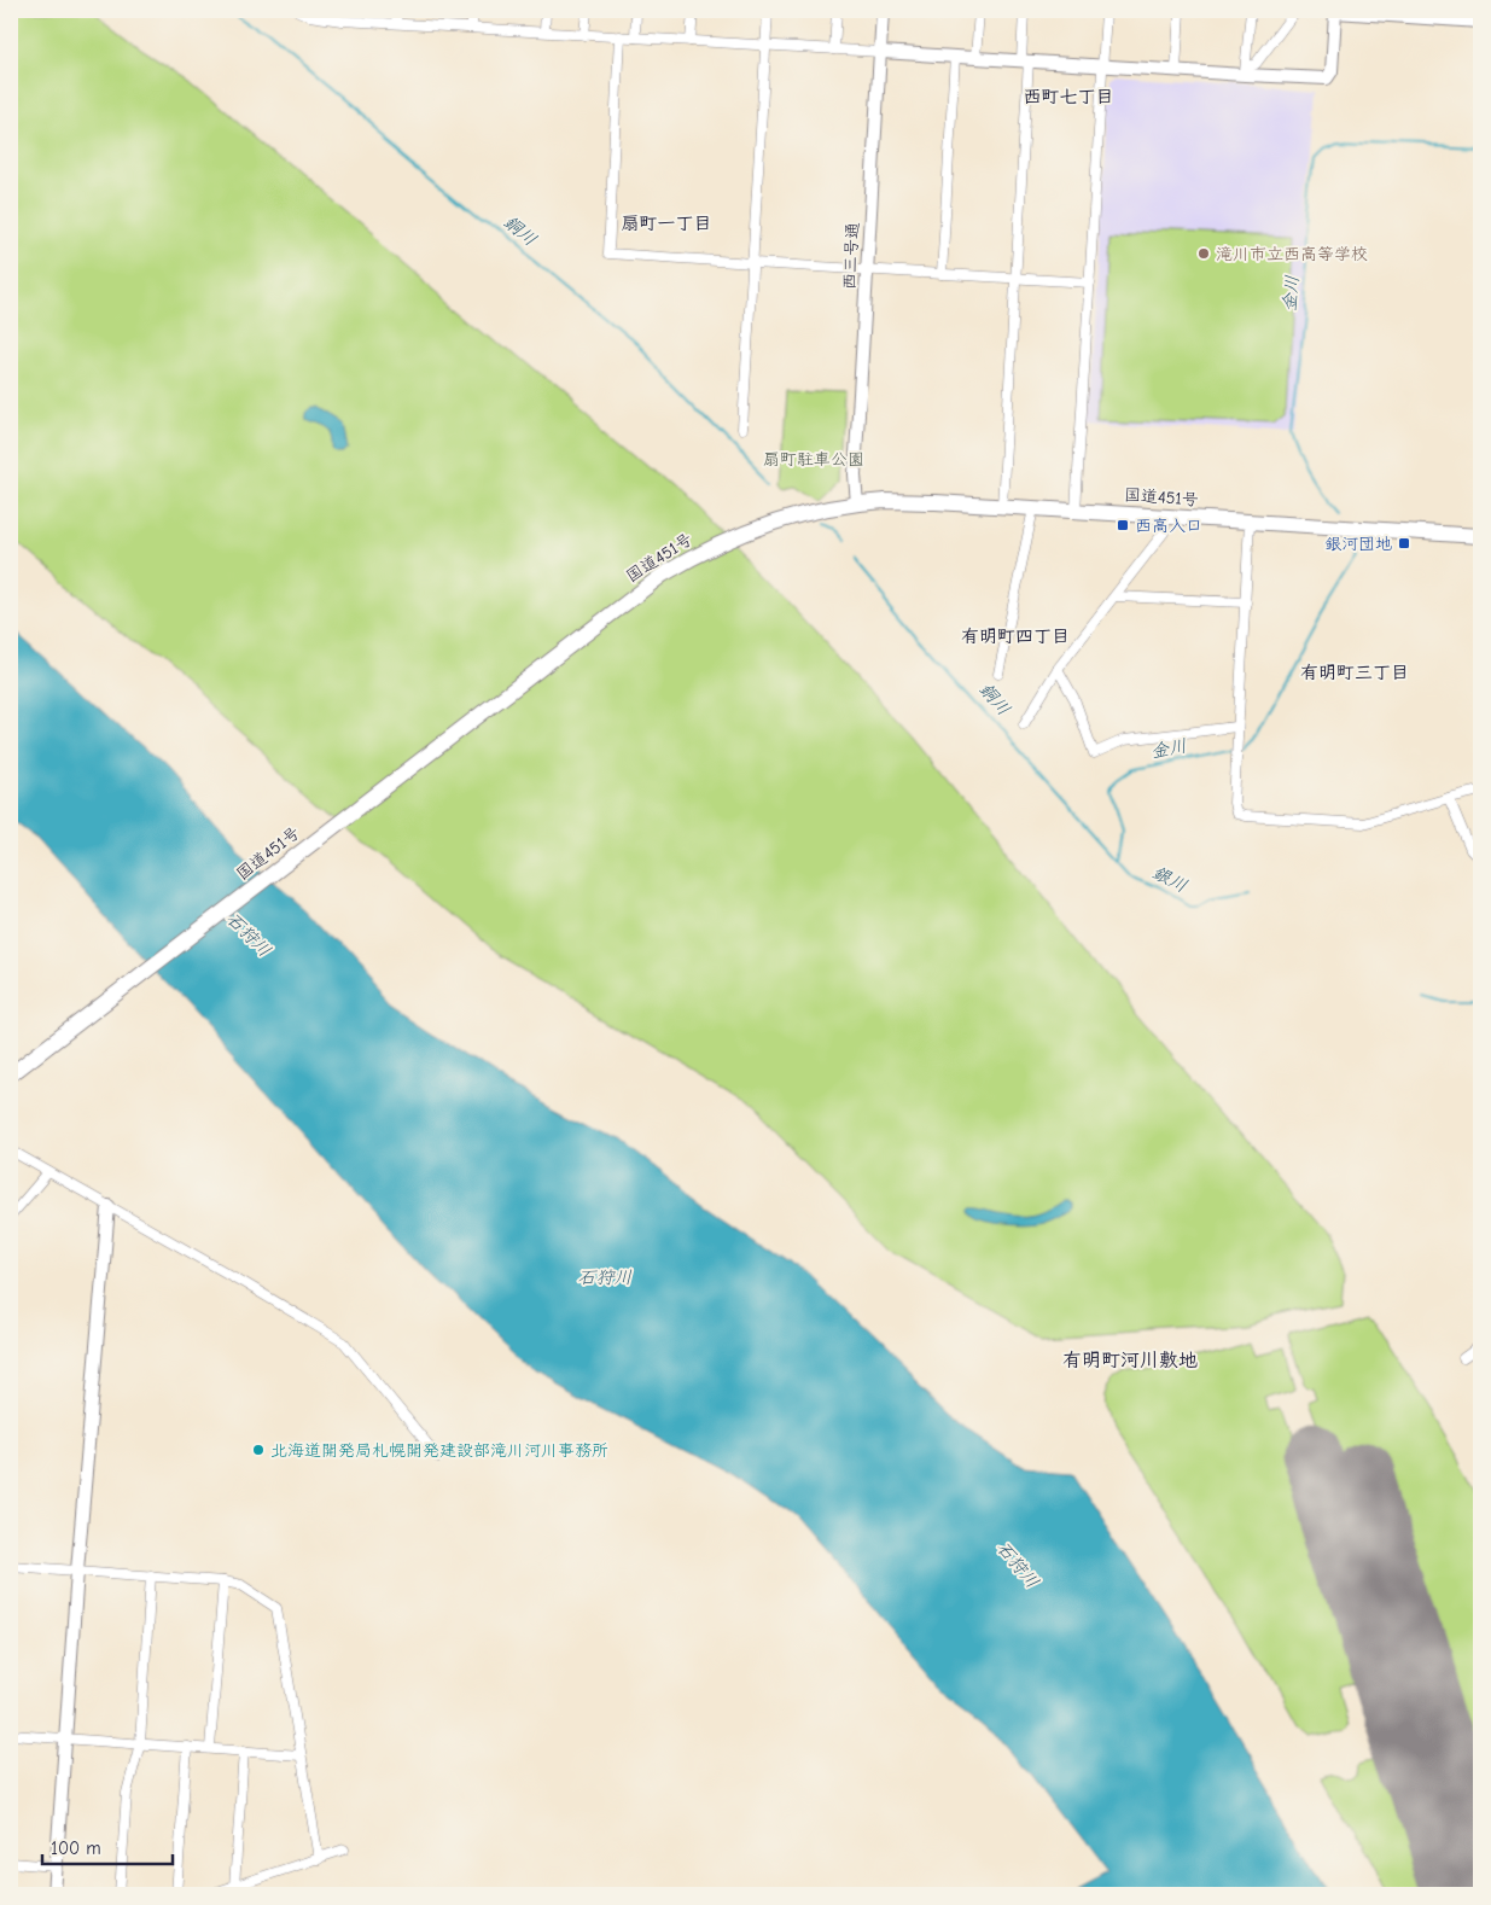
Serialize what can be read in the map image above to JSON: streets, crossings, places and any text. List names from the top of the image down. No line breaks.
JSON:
{"streets":{"highway":["国道451号"],"street":["西三号通"]},"crossings":[["西三号通","国道451号"]],"districts":["西町七丁目","扇町一丁目","有明町四丁目","有明町三丁目","有明町河川敷地"],"water":["銅川","金川","銀川","石狩川"],"parks":["扇町駐車公園"],"places":{"other":["滝川市立西高等学校","北海道開発局札幌開発建設部滝川河川事務所"],"transit":["西高入口","銀河団地"]},"scale_bar":"100 m"}
